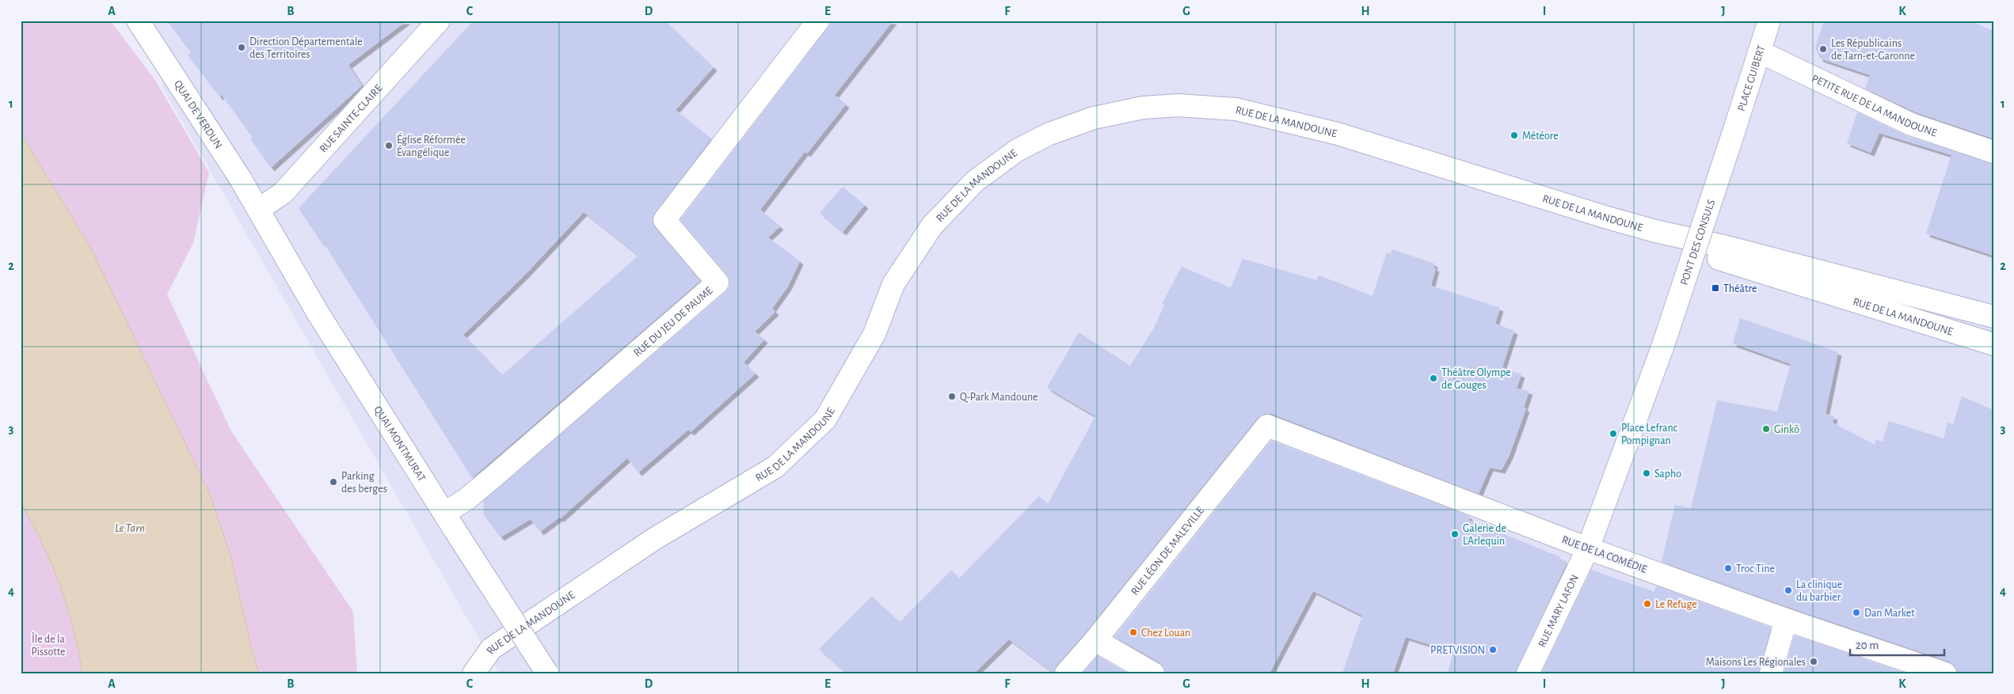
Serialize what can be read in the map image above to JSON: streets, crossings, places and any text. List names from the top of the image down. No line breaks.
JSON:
{"streets":{"street":["PLACE GUIBERT","PETITE RUE DE LA MANDOUNE","QUAI DE VERDUN","RUE SAINTE-CLAIRE","RUE DE LA MANDOUNE","PONT DES CONSULS","RUE DU JEU DE PAUME","QUAI MONTMURAT","RUE LÉON DE MALEVILLE","RUE DE LA COMÉDIE","RUE MARY LAFON"]},"crossings":[["PLACE GUIBERT","PETITE RUE DE LA MANDOUNE"],["PLACE GUIBERT","PONT DES CONSULS"],["QUAI DE VERDUN","RUE SAINTE-CLAIRE"],["QUAI DE VERDUN","QUAI MONTMURAT"],["RUE SAINTE-CLAIRE","QUAI MONTMURAT"],["PONT DES CONSULS","RUE DE LA COMÉDIE"],["PONT DES CONSULS","RUE MARY LAFON"],["RUE DU JEU DE PAUME","QUAI MONTMURAT"],["RUE LÉON DE MALEVILLE","RUE DE LA COMÉDIE"],["RUE DE LA COMÉDIE","RUE MARY LAFON"]],"water":["Le Tarn"],"parks":["Île de la Pissotte"],"places":{"other":["Direction Départementale des Territoires","Les Républicains de Tarn-et-Garonne","Météore","Église Réformée Évangélique","Théâtre Olympe de Gouges","Q-Park Mandoune","Ginkō","Place Lefranc Pompignan","Sapho","Parking des berges","Galerie de L'Arlequin","Troc Tine","La clinique du barbier","Le Refuge","Dan Market","Chez Louan","PRETVISION","Maisons Les Régionales"],"transit":["Théâtre"]},"scale_bar":"20 m","grid":{"columns":["A","B","C","D","E","F","G","H","I","J","K"],"rows":["1","2","3","4"]}}
